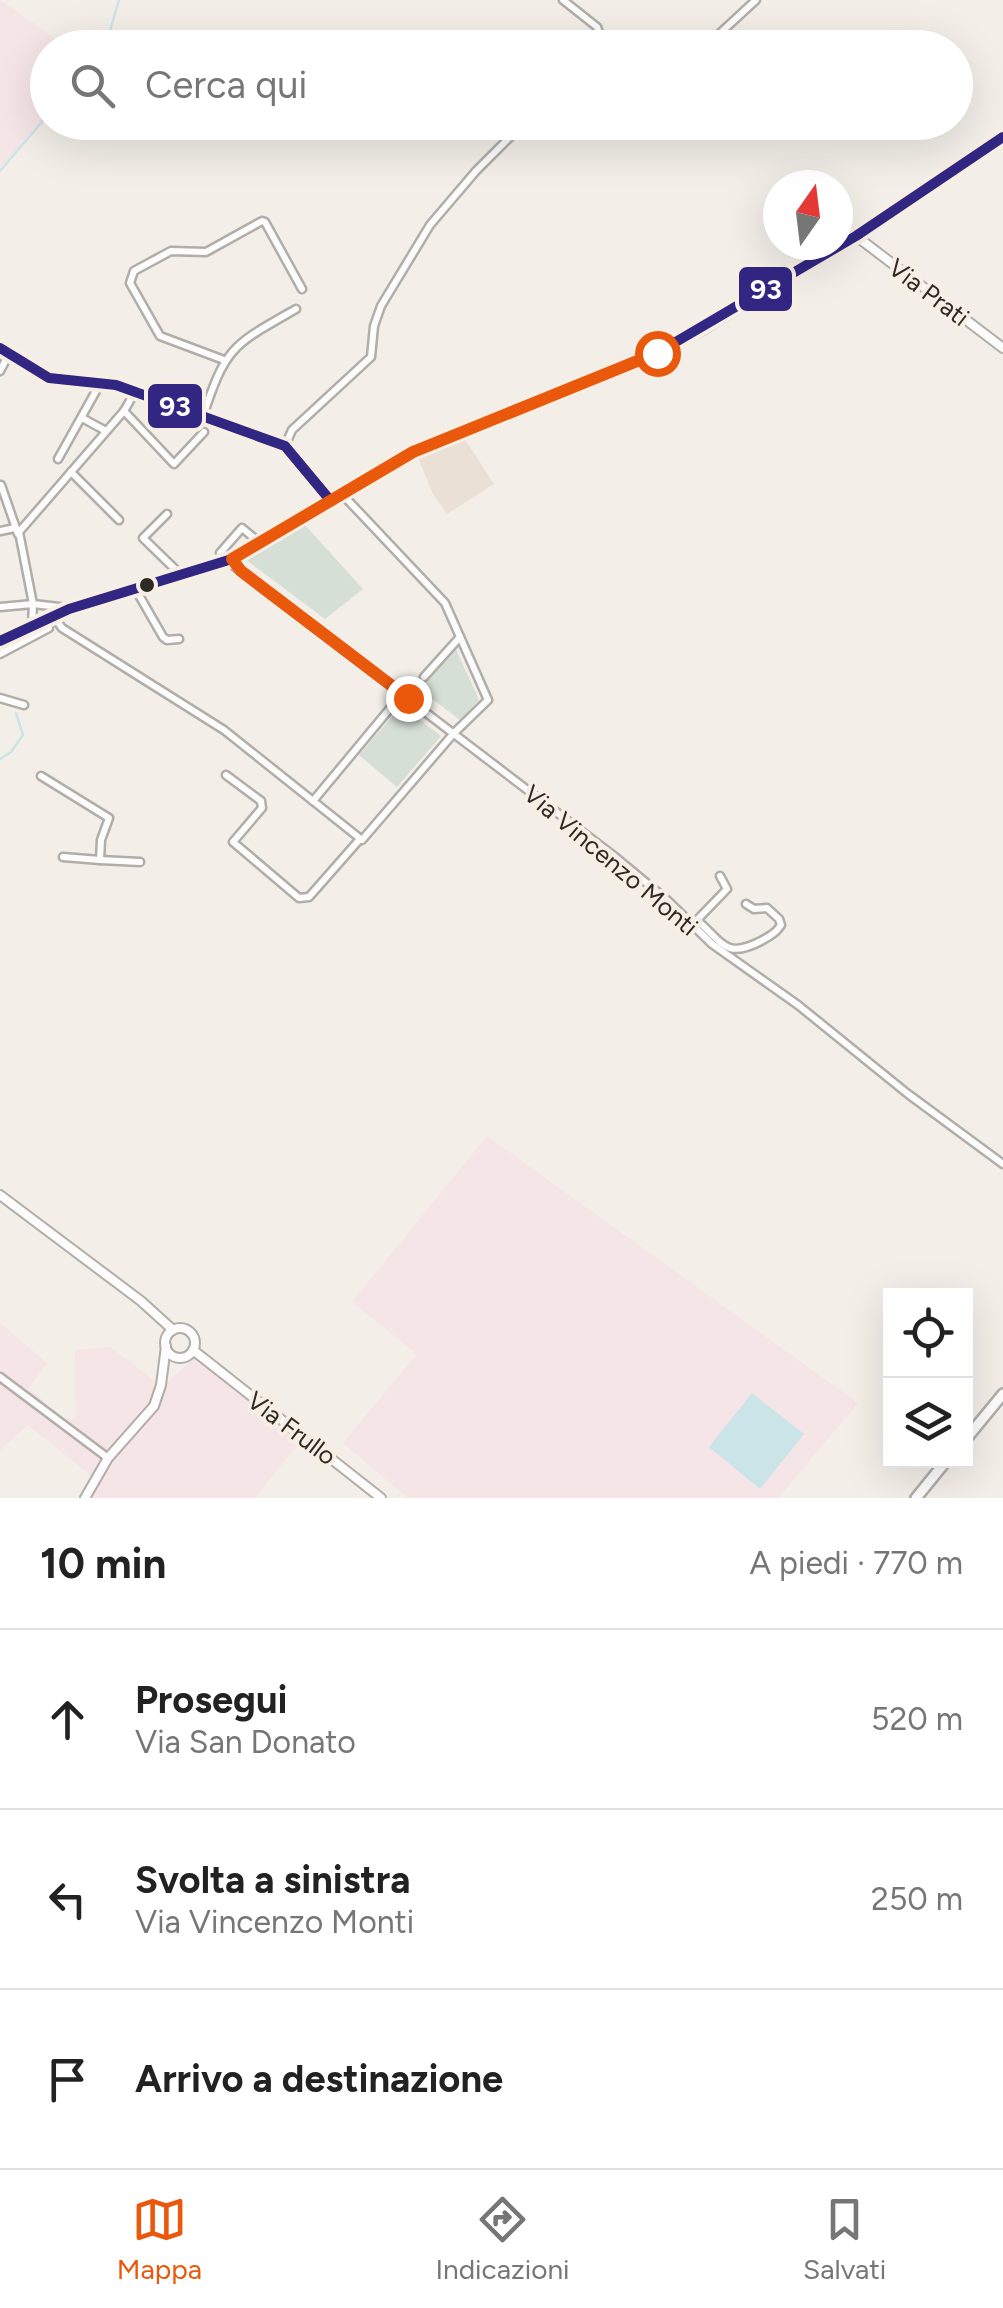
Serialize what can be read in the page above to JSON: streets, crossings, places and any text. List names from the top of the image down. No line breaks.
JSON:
{"streets":{"street":["Via Prati","Via Vincenzo Monti","Via Frullo"]},"lines":["transit line 93"],"north":"top","page":{"search":"Cerca qui","heading":["10 min","A piedi · 770 m"],"list":[["Prosegui","Via San Donato","520 m"],["Svolta a sinistra","Via Vincenzo Monti","250 m"],"Arrivo a destinazione"],"nav":["Mappa","Indicazioni","Salvati"]}}
